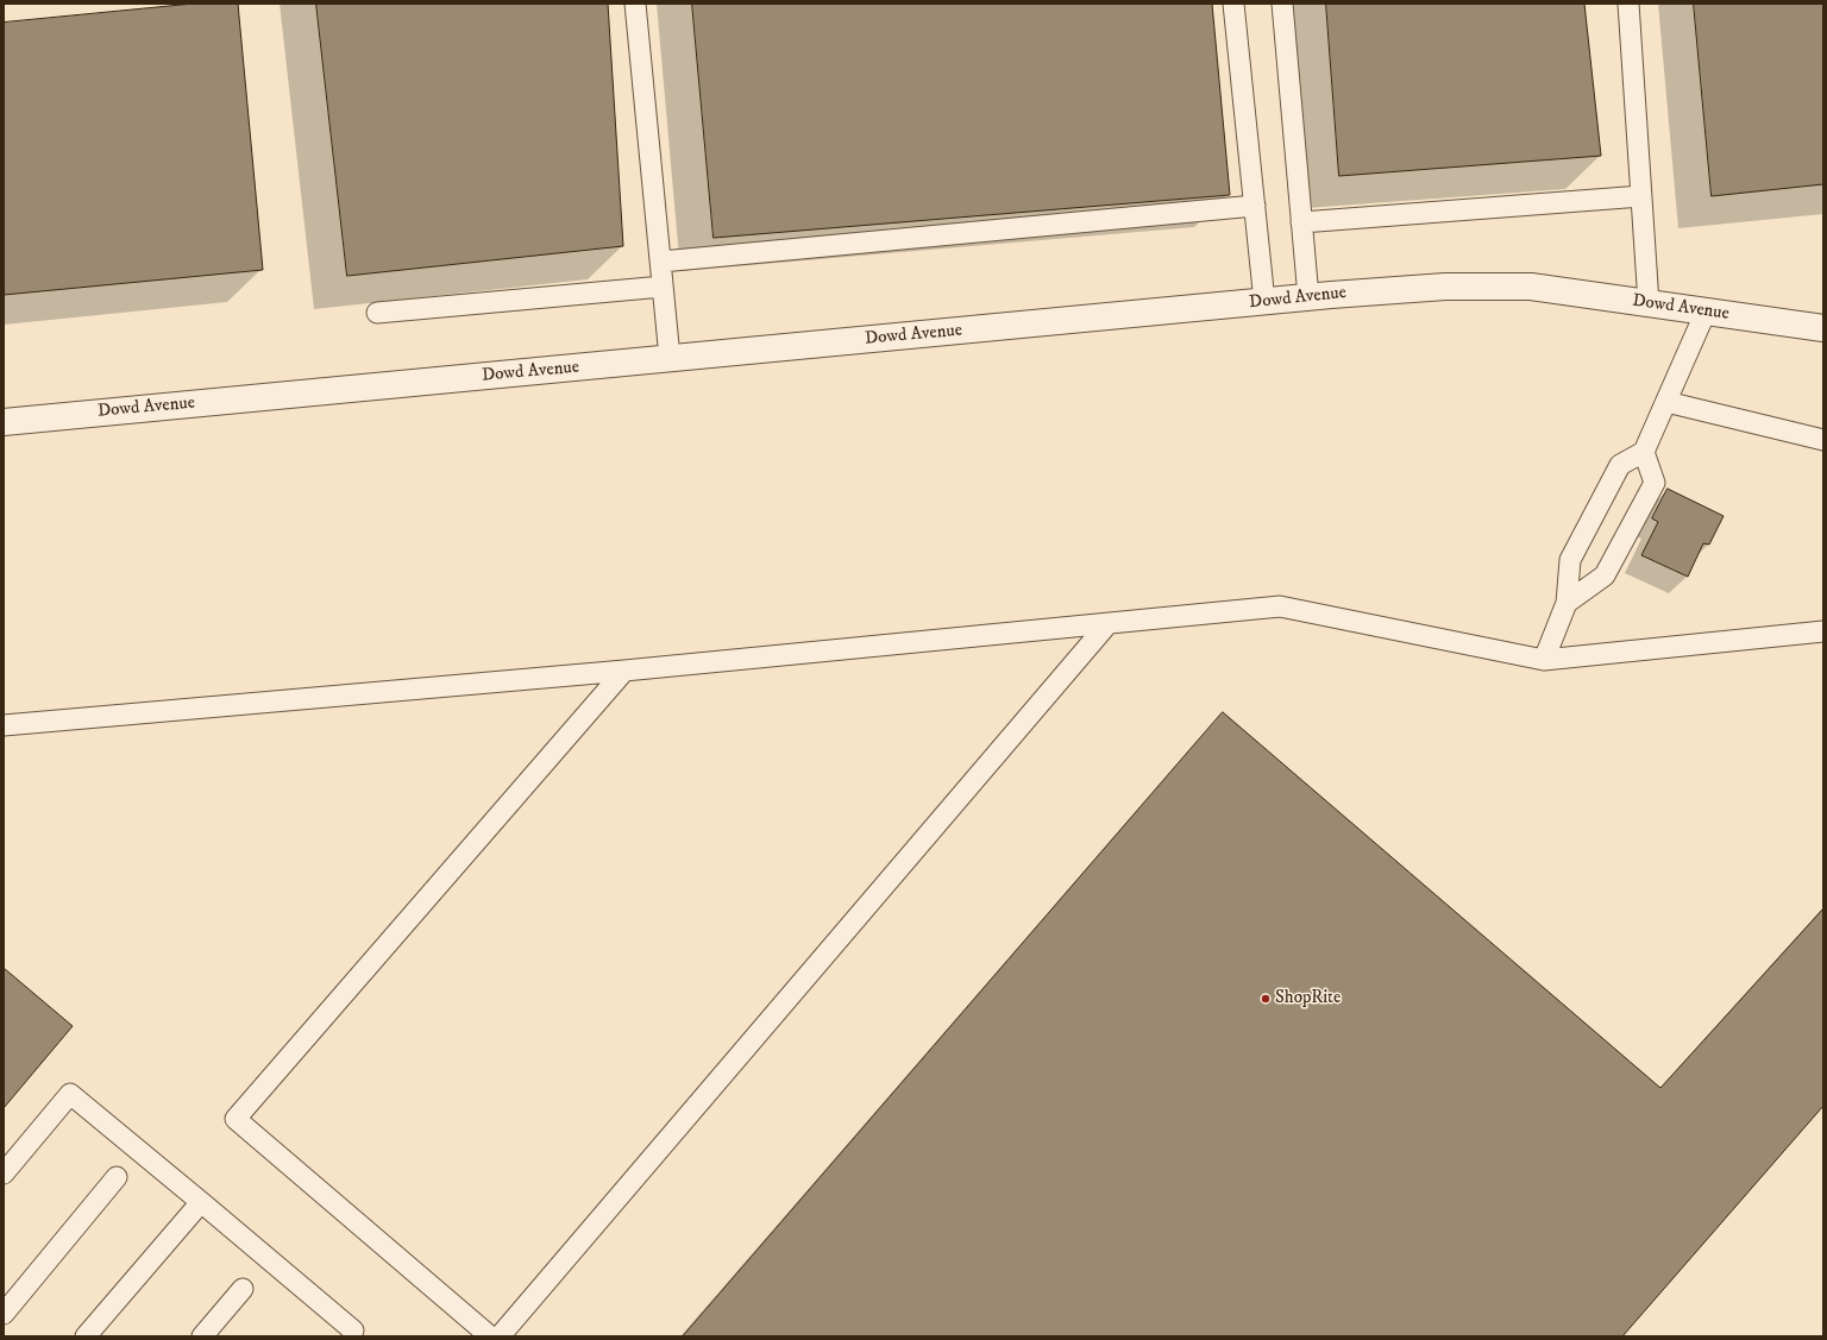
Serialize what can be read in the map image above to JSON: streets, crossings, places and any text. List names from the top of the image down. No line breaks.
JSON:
{"streets":{"street":["Dowd Avenue"]},"places":["ShopRite"]}
